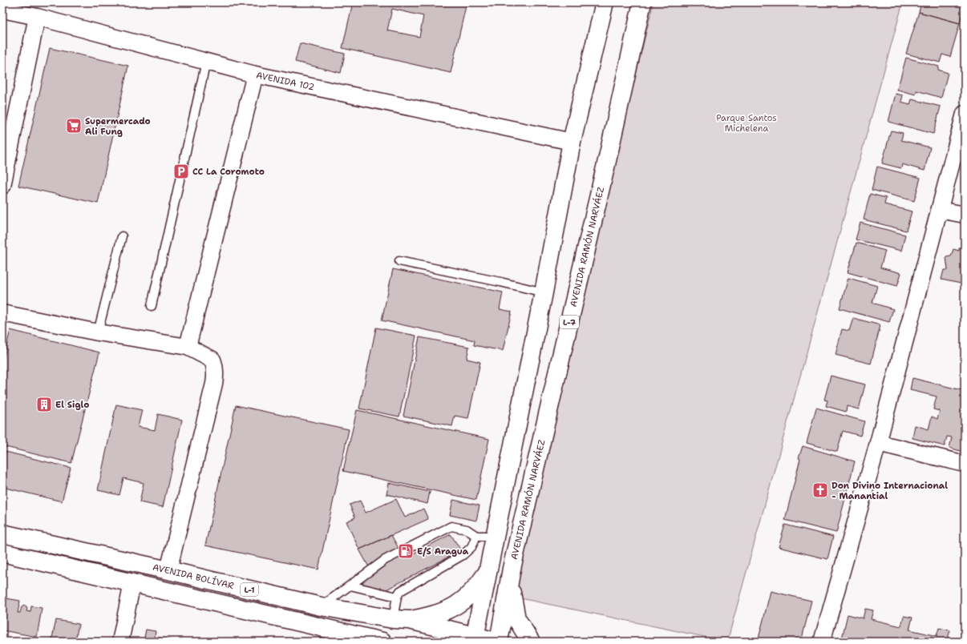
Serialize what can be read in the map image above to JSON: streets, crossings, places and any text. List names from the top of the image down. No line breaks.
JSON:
{"streets":{"main road":["AVENIDA RAMÓN NARVÁEZ","L-7","AVENIDA BOLÍVAR","L-1"],"street":["AVENIDA 102"]},"crossings":[["AVENIDA RAMÓN NARVÁEZ","AVENIDA BOLÍVAR"]],"parks":["Parque Santos Michelena"],"places":{"supermarket":["Supermercado Ali Fung"],"parking":["CC La Coromoto"],"building":["El Siglo"],"church":["Don Divino Internacional - Manantial"],"fuel station":["E/S Aragua"]}}
